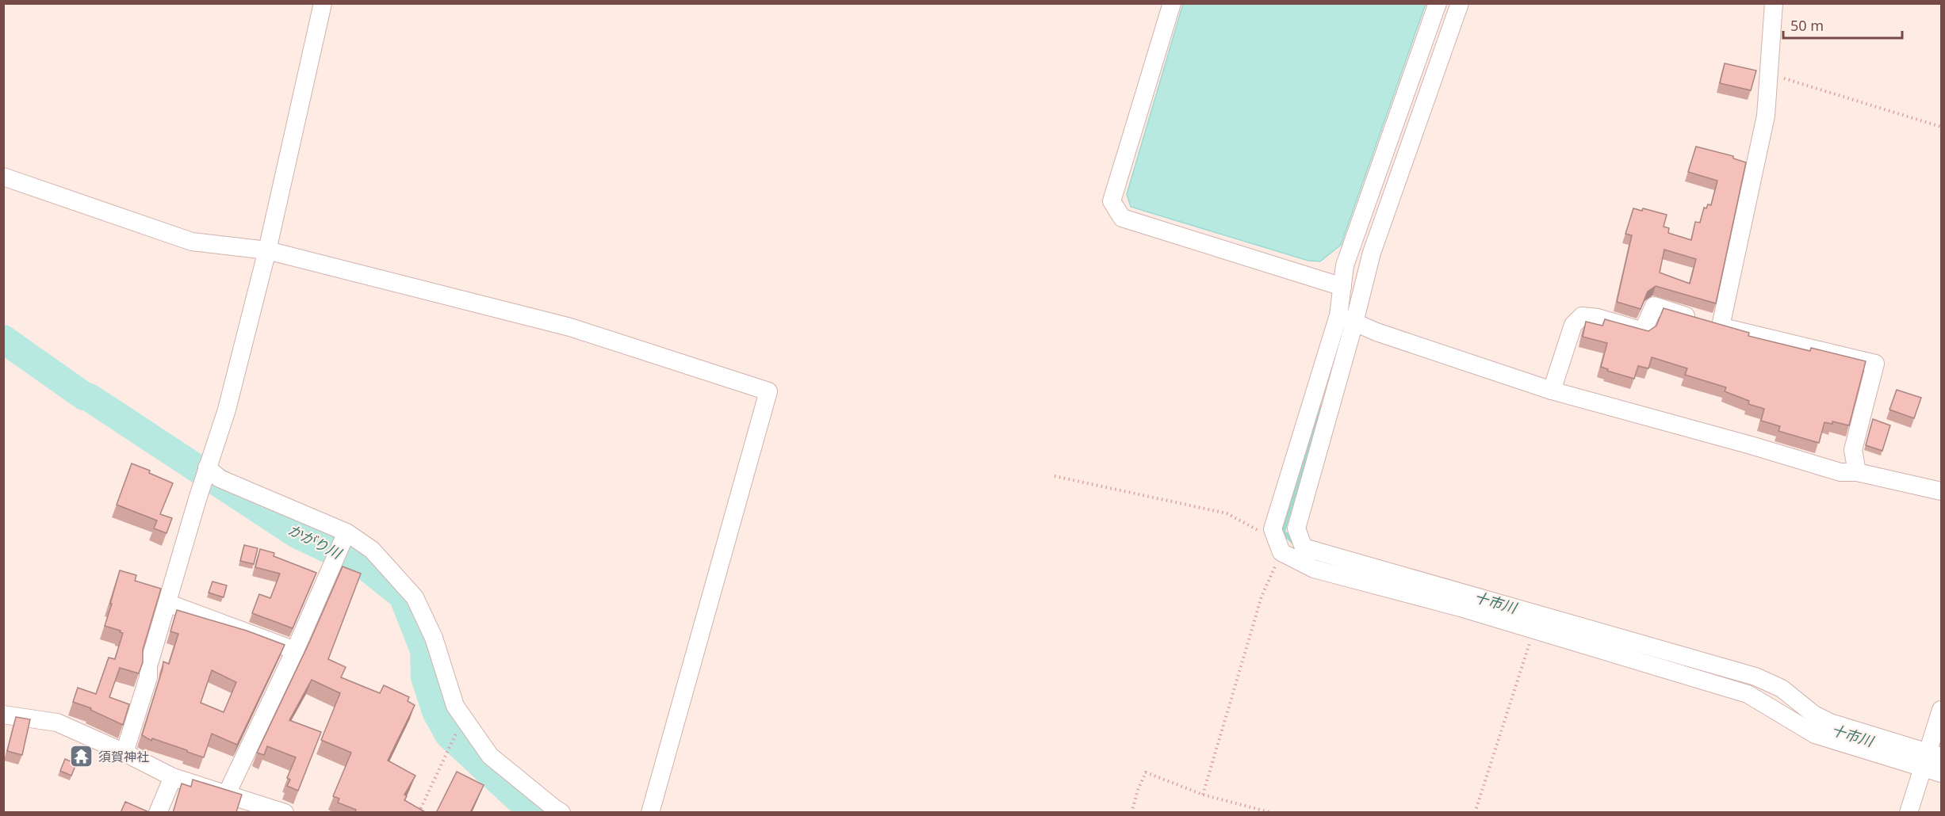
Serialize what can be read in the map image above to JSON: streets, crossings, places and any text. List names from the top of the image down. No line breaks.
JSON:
{"water":["かがり川","十市川"],"places":{"temple":["須賀神社"]},"scale_bar":"50 m"}
